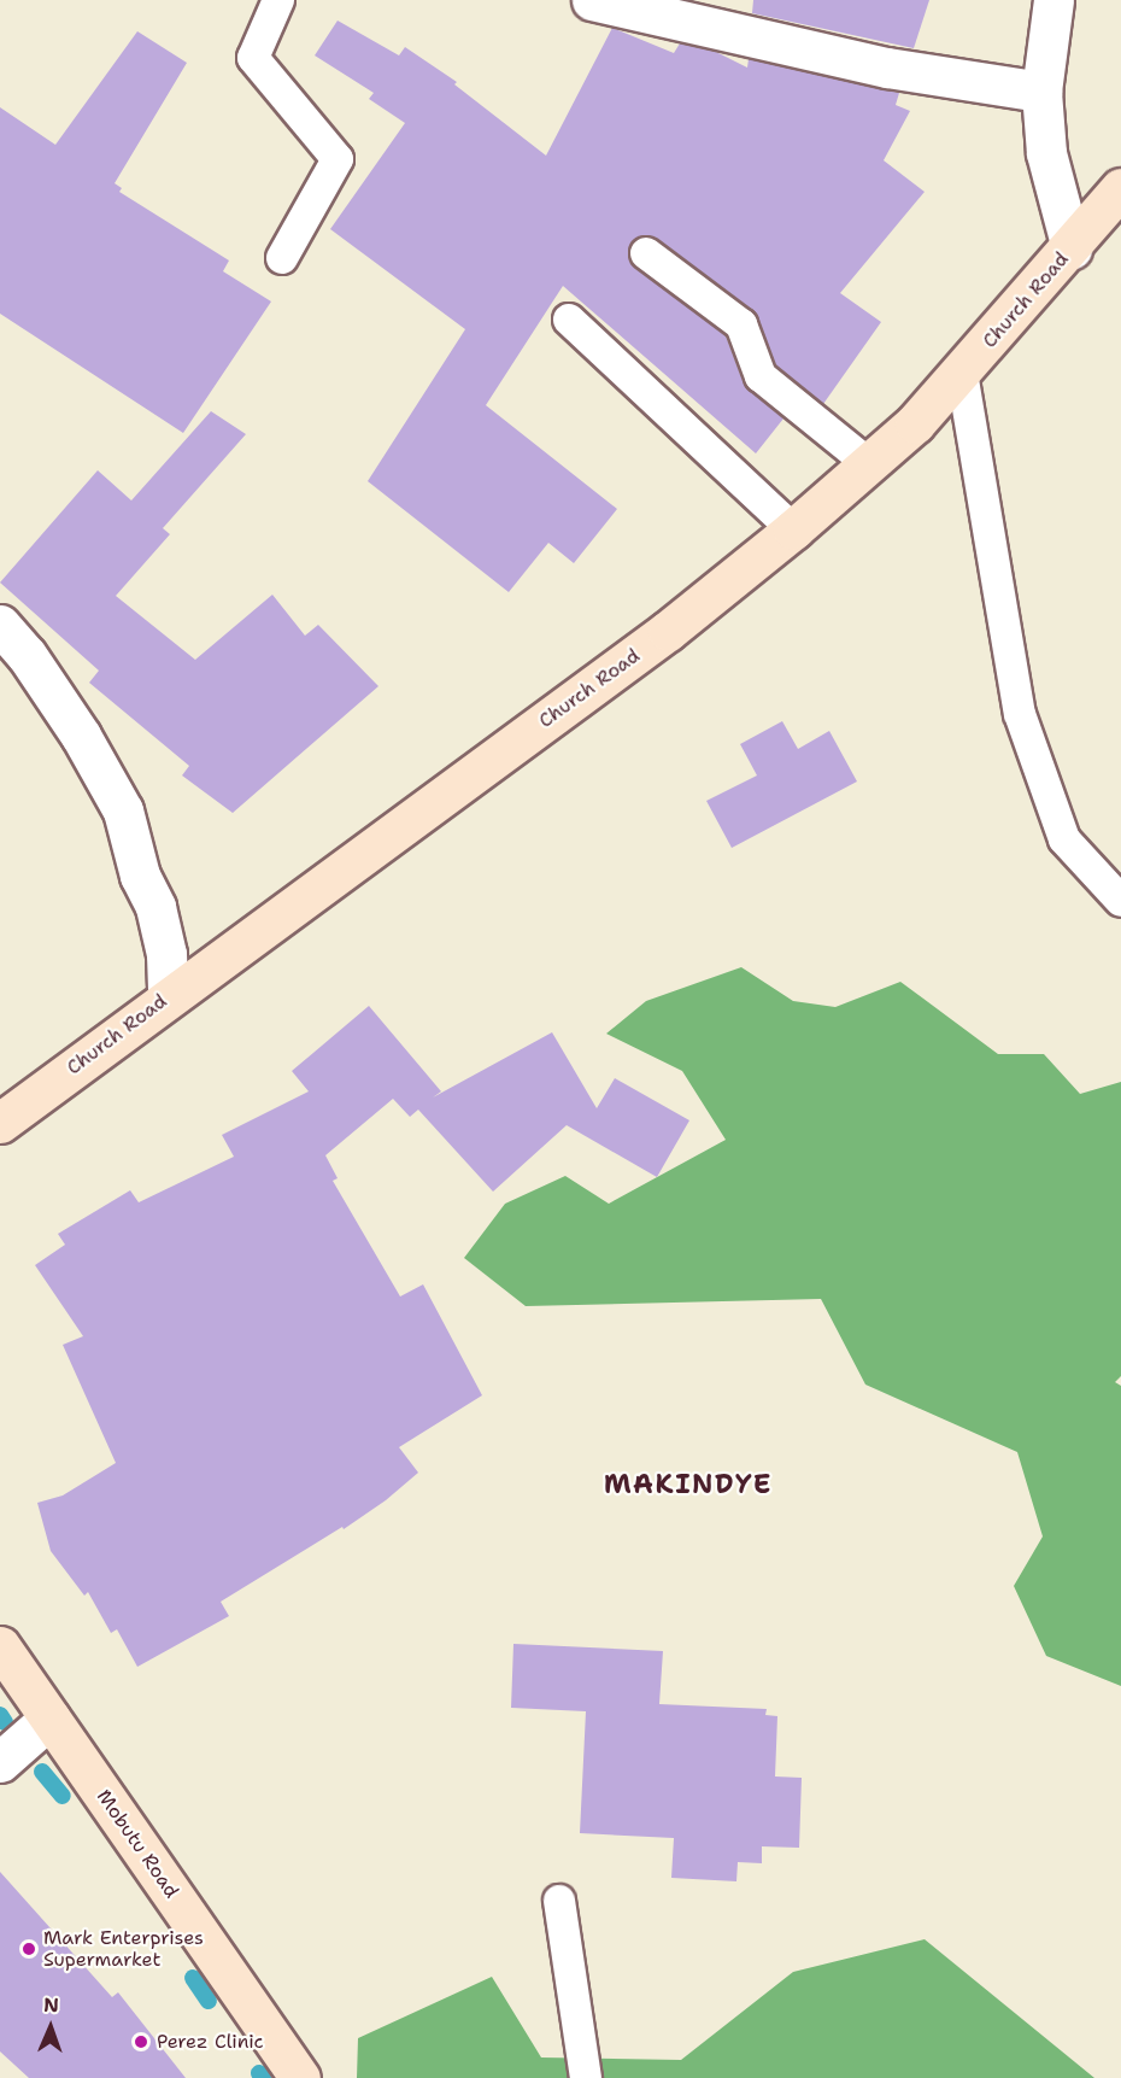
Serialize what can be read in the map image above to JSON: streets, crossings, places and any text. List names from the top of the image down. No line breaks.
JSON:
{"streets":{"street":["Church Road","Mobutu Road"]},"districts":["MAKINDYE"],"places":["Mark Enterprises Supermarket","Perez Clinic"],"north":"top"}
